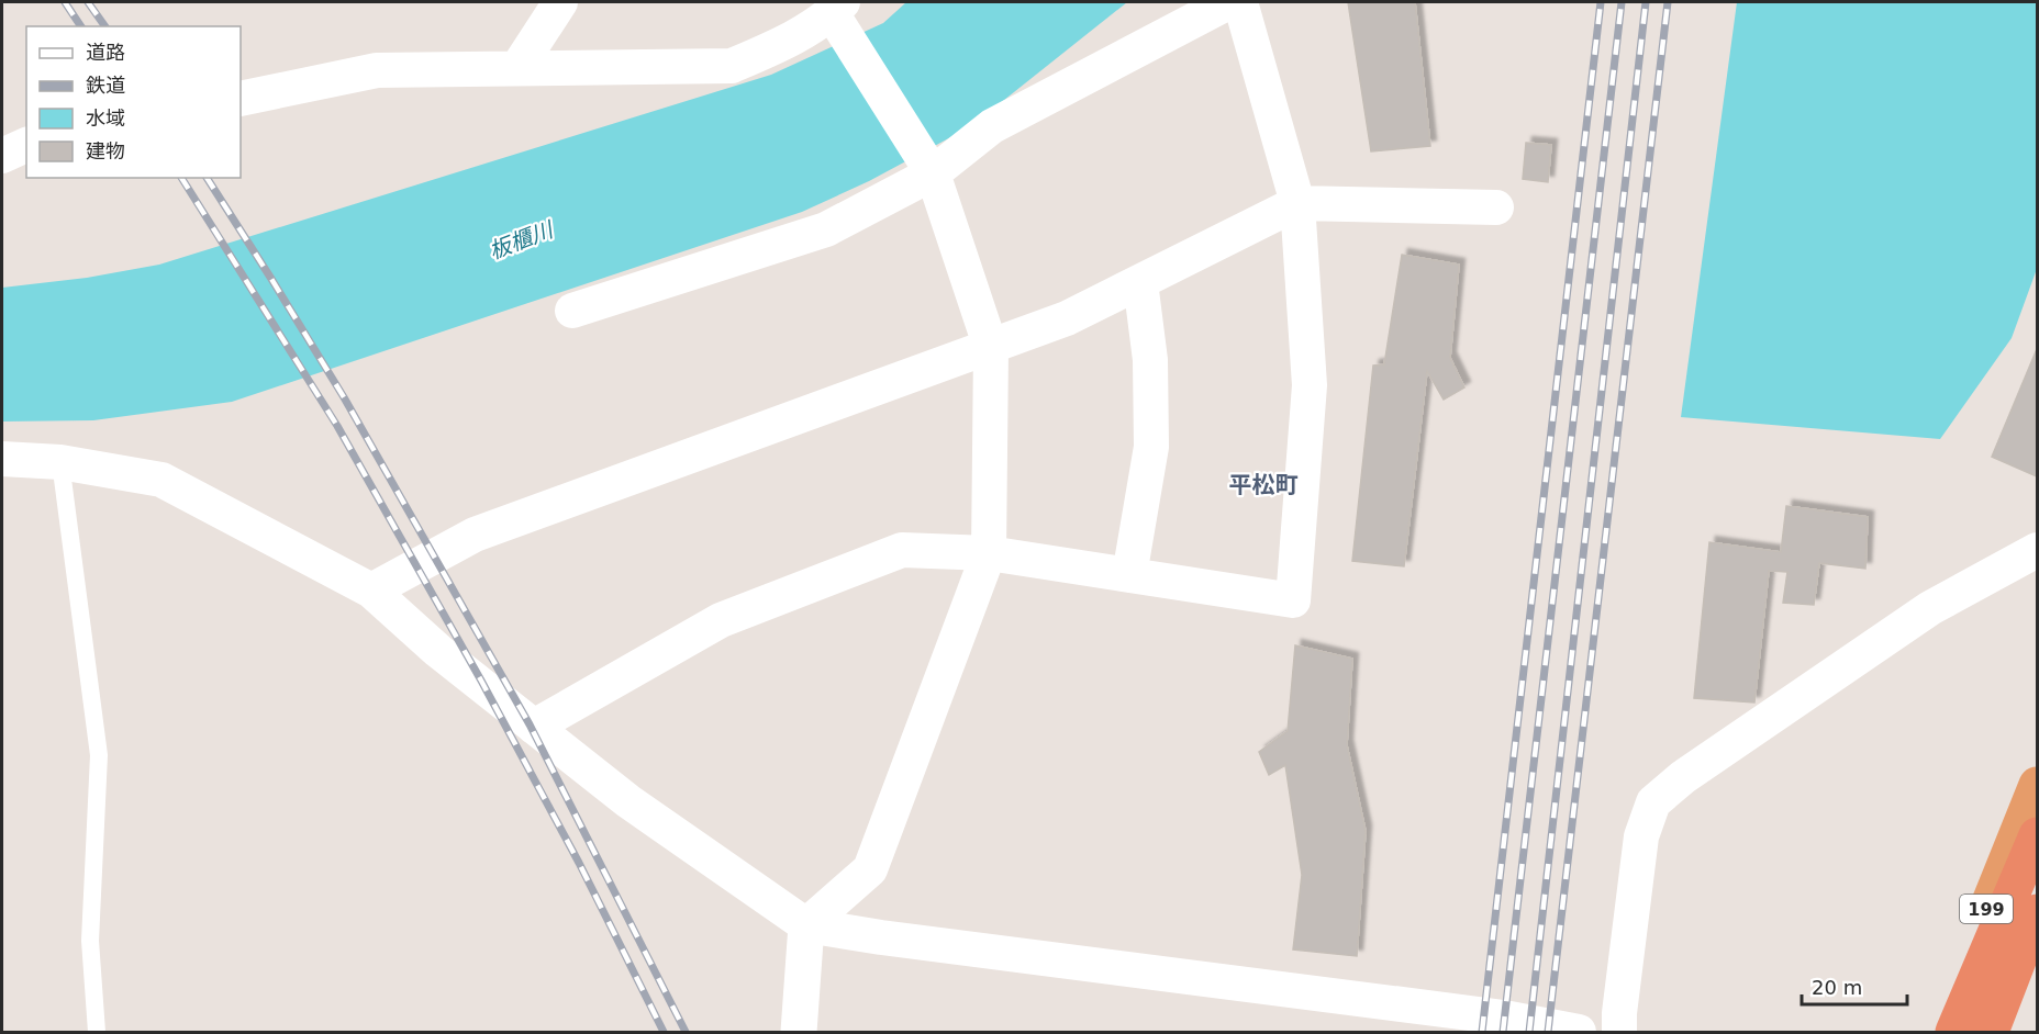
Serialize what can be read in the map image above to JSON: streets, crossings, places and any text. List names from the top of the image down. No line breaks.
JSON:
{"streets":{"highway":["199"]},"districts":["平松町"],"water":["板櫃川"],"legend":["道路","鉄道","水域","建物"],"scale_bar":"20 m"}
